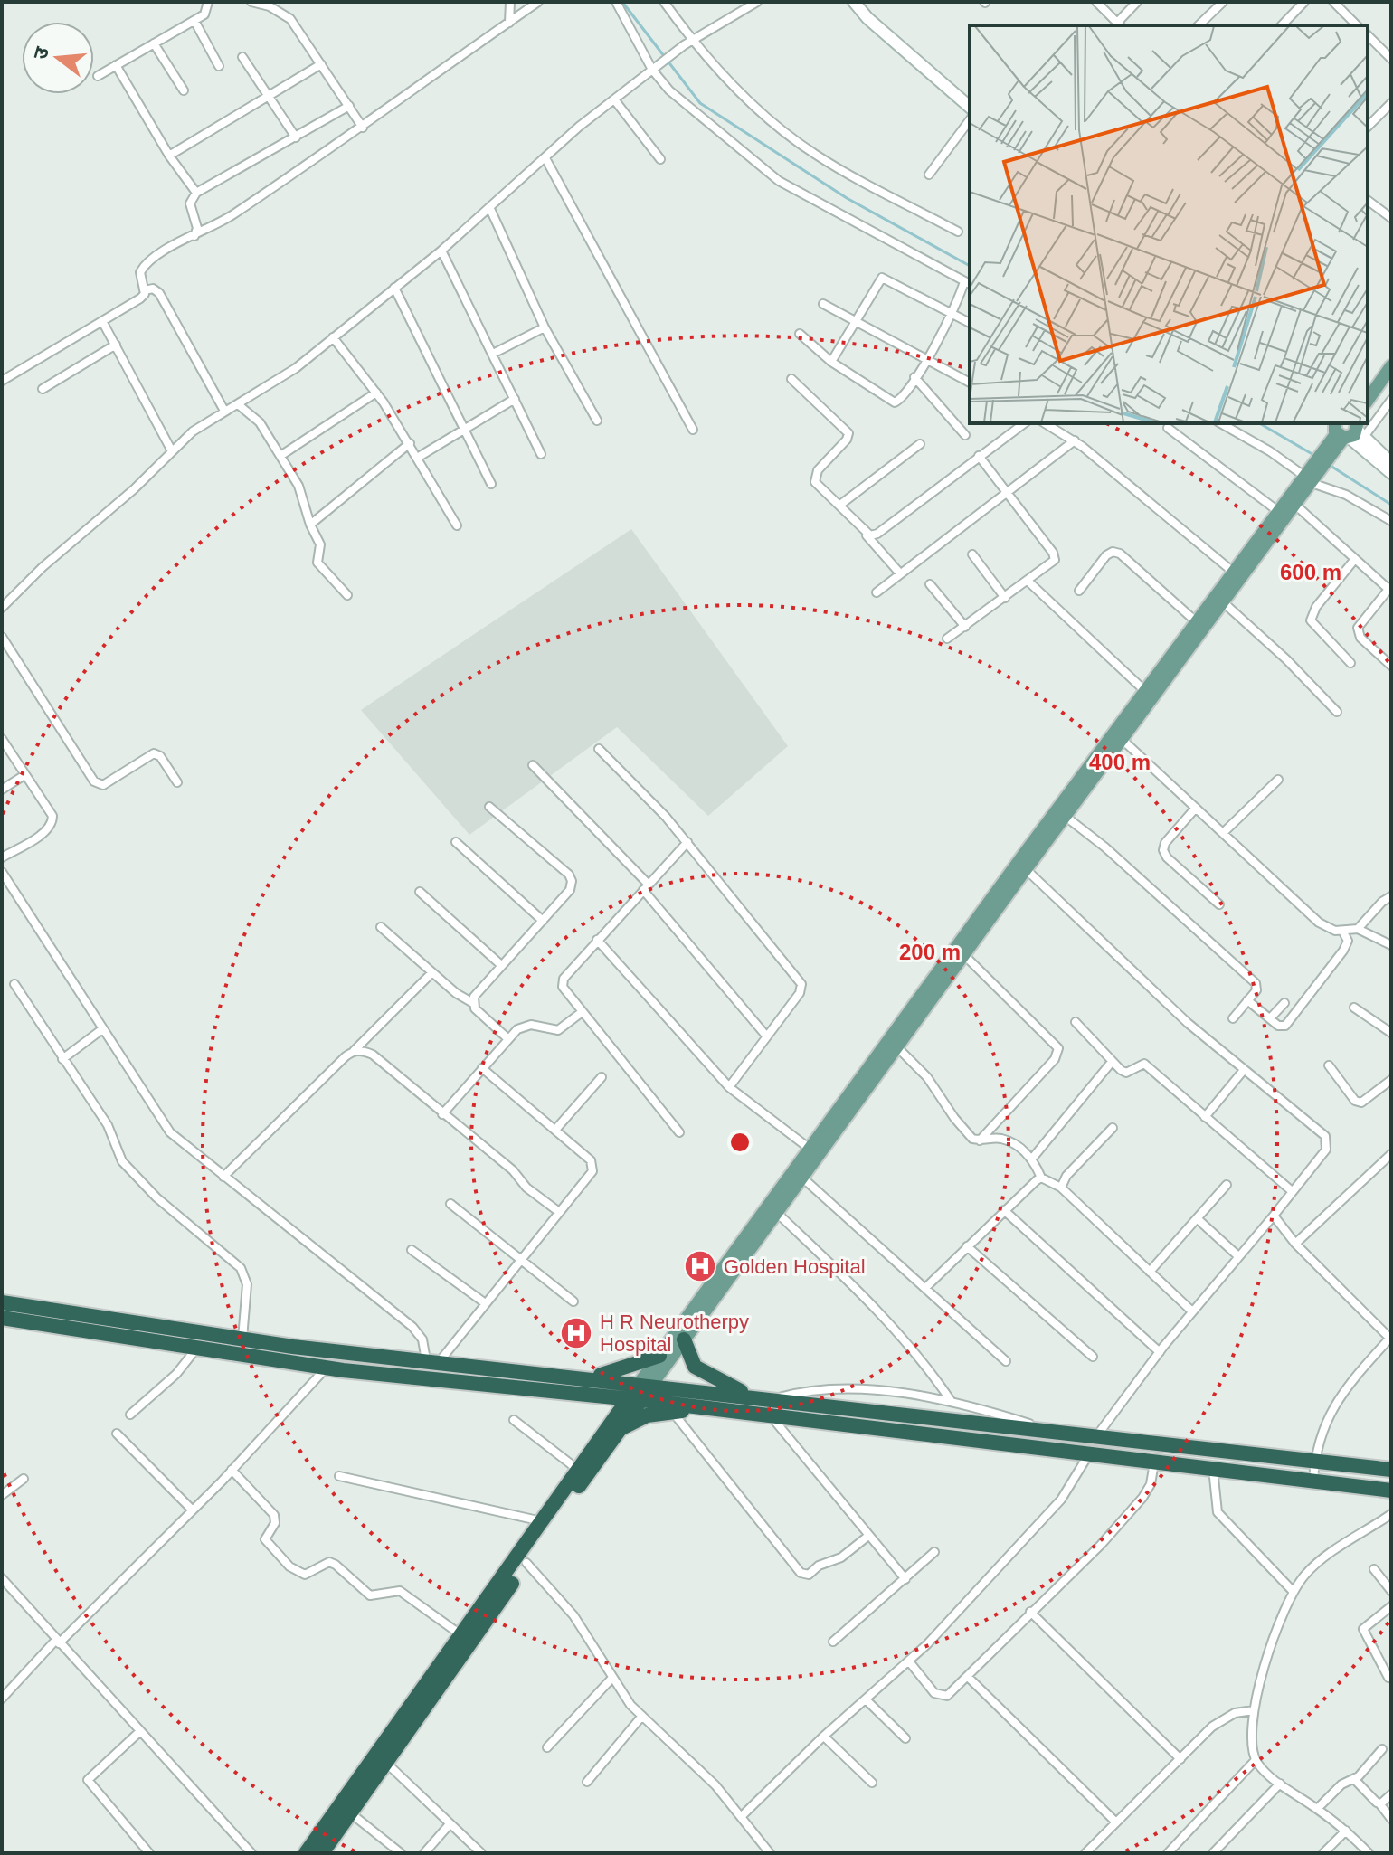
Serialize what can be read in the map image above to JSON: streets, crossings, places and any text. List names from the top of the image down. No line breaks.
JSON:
{"places":{"hospital":["Golden Hospital","H R Neurotherpy Hospital"]},"north":"left","rings":["600 m","400 m","200 m"]}
